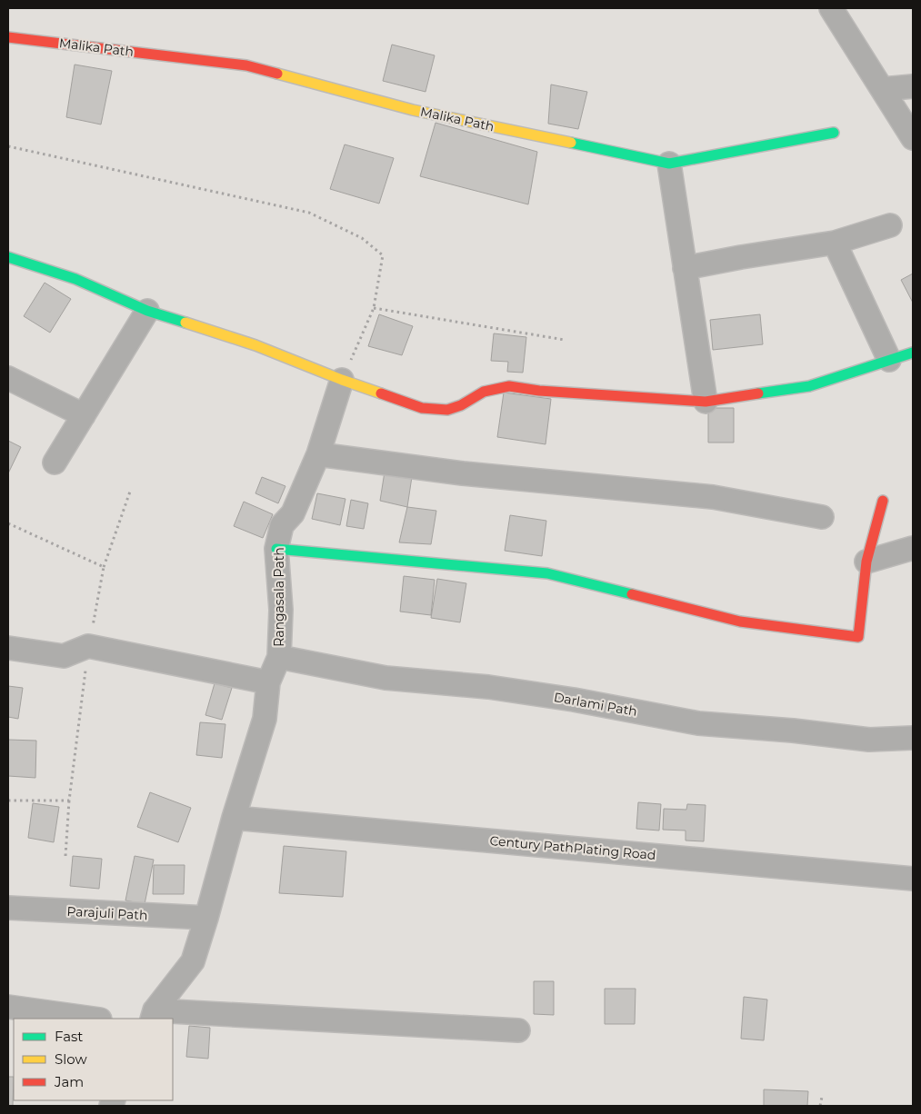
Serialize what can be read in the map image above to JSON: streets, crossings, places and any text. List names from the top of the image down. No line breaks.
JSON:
{"streets":{"street":["Malika Path","Rangasala Path","Darlami Path","Century PathPlating Road","Parajuli Path"]},"crossings":[["Rangasala Path","Darlami Path"],["Rangasala Path","Century PathPlating Road"],["Rangasala Path","Parajuli Path"]],"legend":["Fast","Slow","Jam"]}
